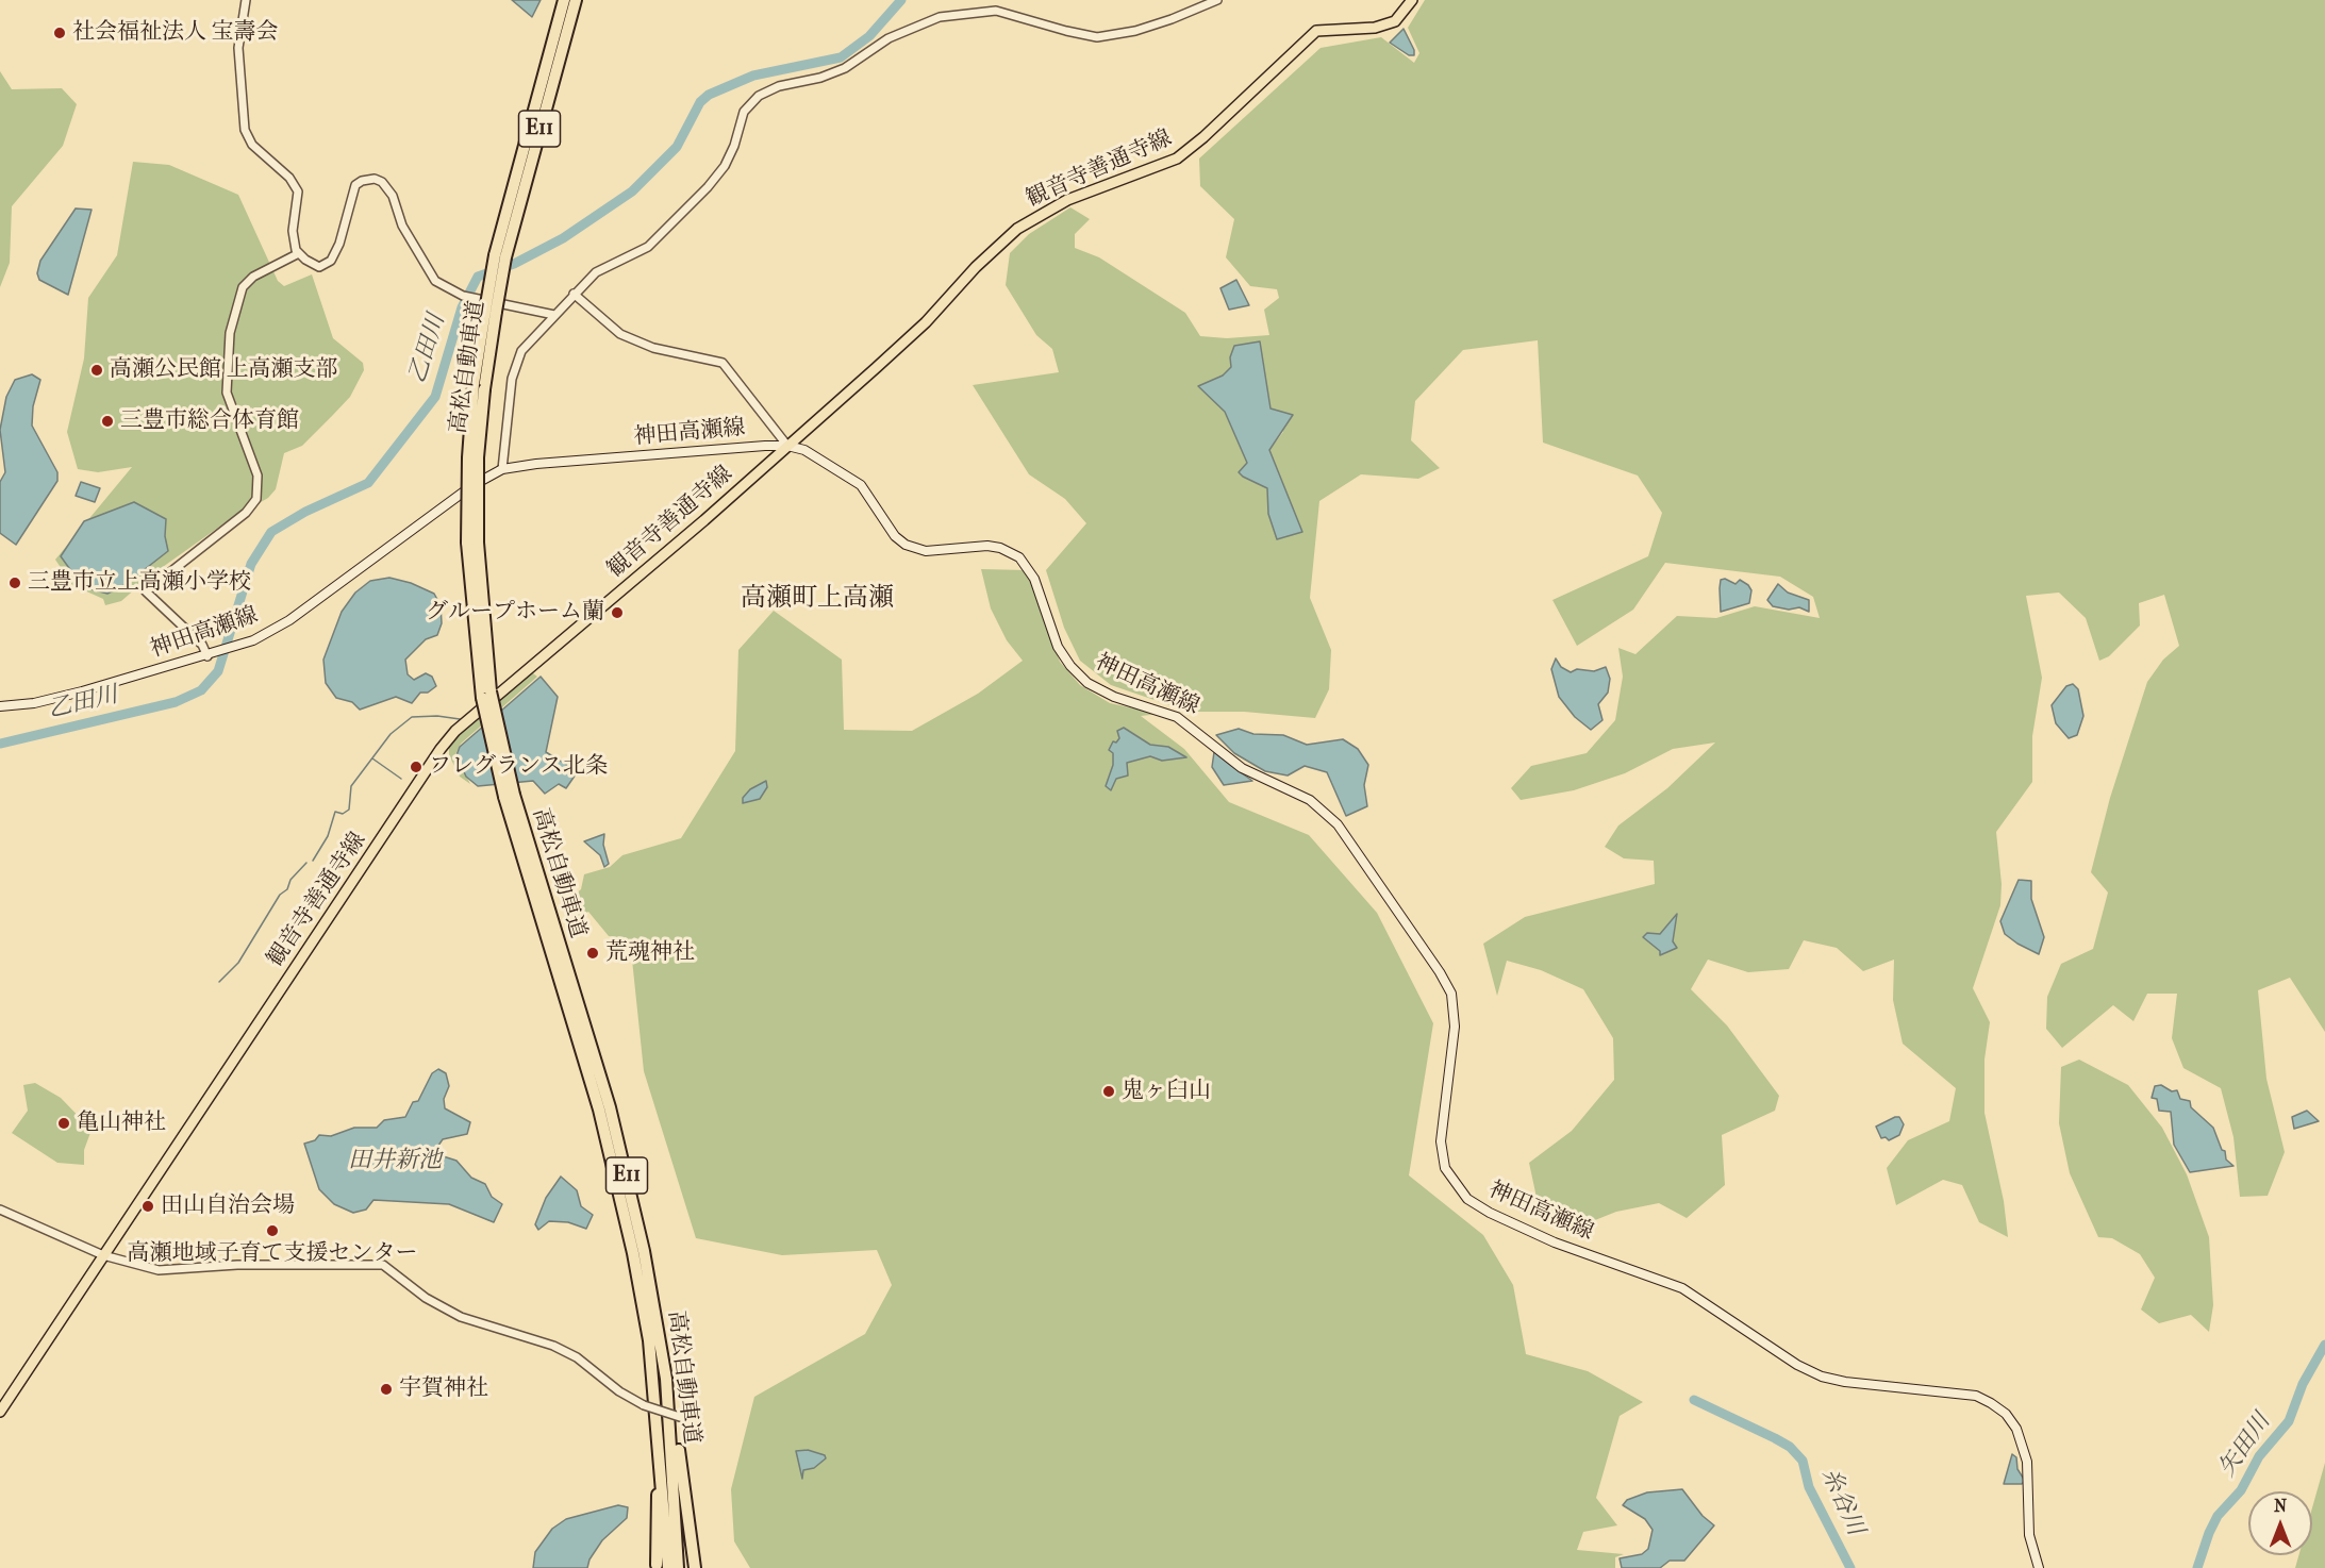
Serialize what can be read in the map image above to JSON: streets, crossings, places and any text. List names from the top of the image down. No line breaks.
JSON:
{"streets":{"highway":["E11","高松自動車道"],"main road":["観音寺善通寺線","神田高瀬線"]},"crossings":[["観音寺善通寺線","神田高瀬線"]],"districts":["高瀬町上高瀬"],"water":["乙田川","田井新池","矢田川","糸谷川"],"places":["社会福祉法人 宝壽会","高瀬公民館 上高瀬支部","三豊市総合体育館","三豊市立上高瀬小学校","グループホーム蘭","フレグランス北条","荒魂神社","鬼ヶ臼山","亀山神社","田山自治会場","高瀬地域子育て支援センター","宇賀神社"],"north":"top"}
